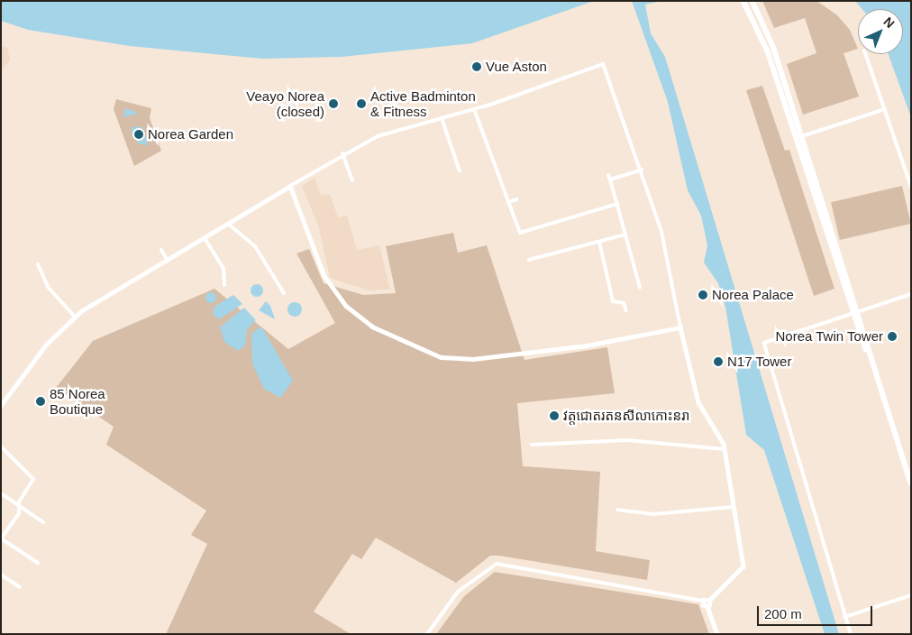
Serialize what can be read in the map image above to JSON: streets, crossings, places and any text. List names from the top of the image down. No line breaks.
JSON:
{"places":["Vue Aston","Veayo Norea (closed)","Active Badminton & Fitness","Norea Garden","Norea Palace","Norea Twin Tower","N17 Tower","85 Norea Boutique","វត្តជោតរតនសីលាកោះនរា"],"scale_bar":"200 m","north":"top right"}
